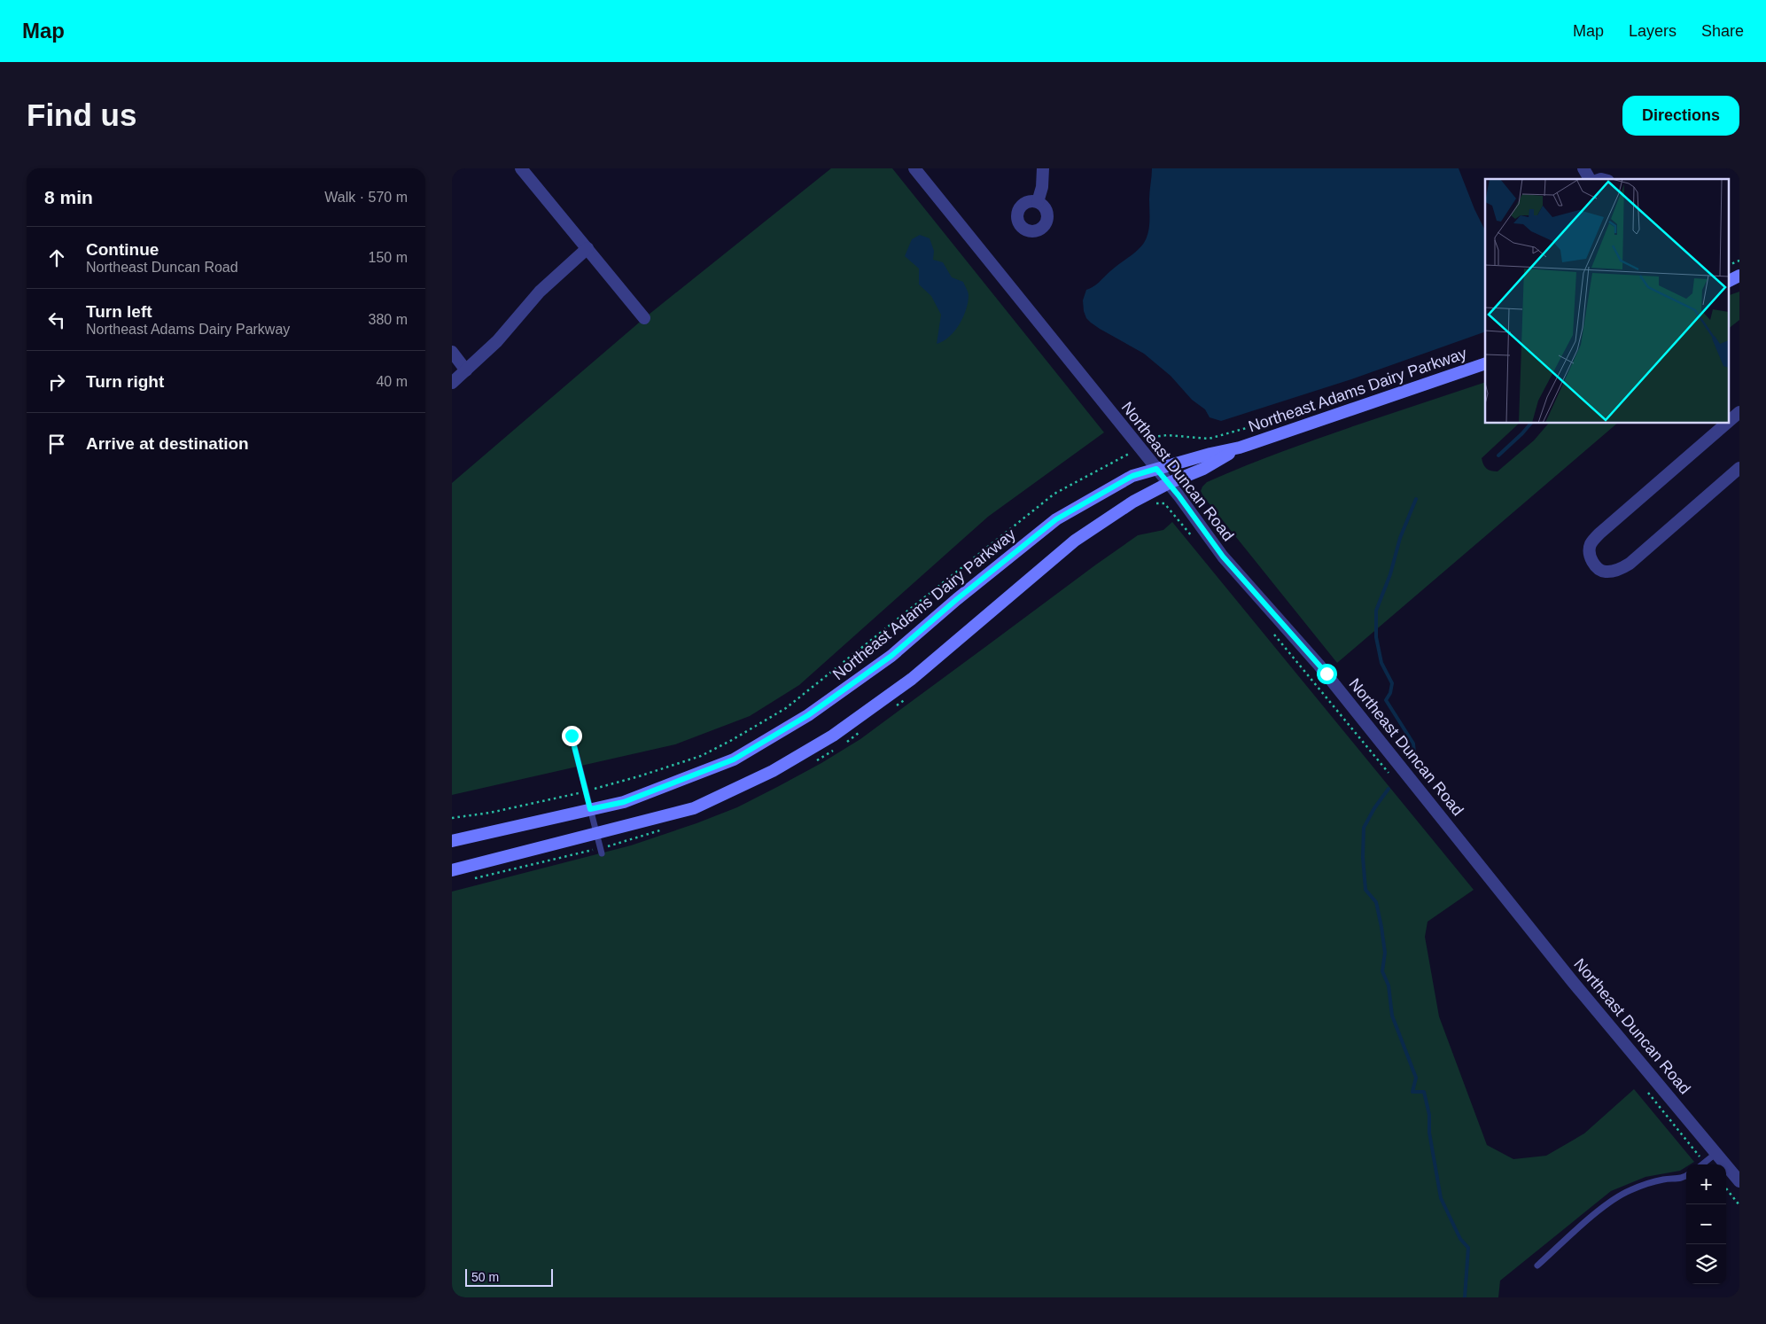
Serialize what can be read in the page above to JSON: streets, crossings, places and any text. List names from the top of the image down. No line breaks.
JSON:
{"streets":{"main road":["Northeast Adams Dairy Parkway"],"street":["Northeast Duncan Road"]},"crossings":[["Northeast Adams Dairy Parkway","Northeast Duncan Road"]],"scale_bar":"50 m","page":{"header":"Map","nav":["Map","Layers","Share"],"buttons":"Directions","title":"Find us","heading":["8 min","Walk · 570 m"],"list":[["Continue","Northeast Duncan Road","150 m"],["Turn left","Northeast Adams Dairy Parkway","380 m"],["Turn right","40 m"],"Arrive at destination"],"map_buttons":["+","−"],"scale":"50 m"}}
